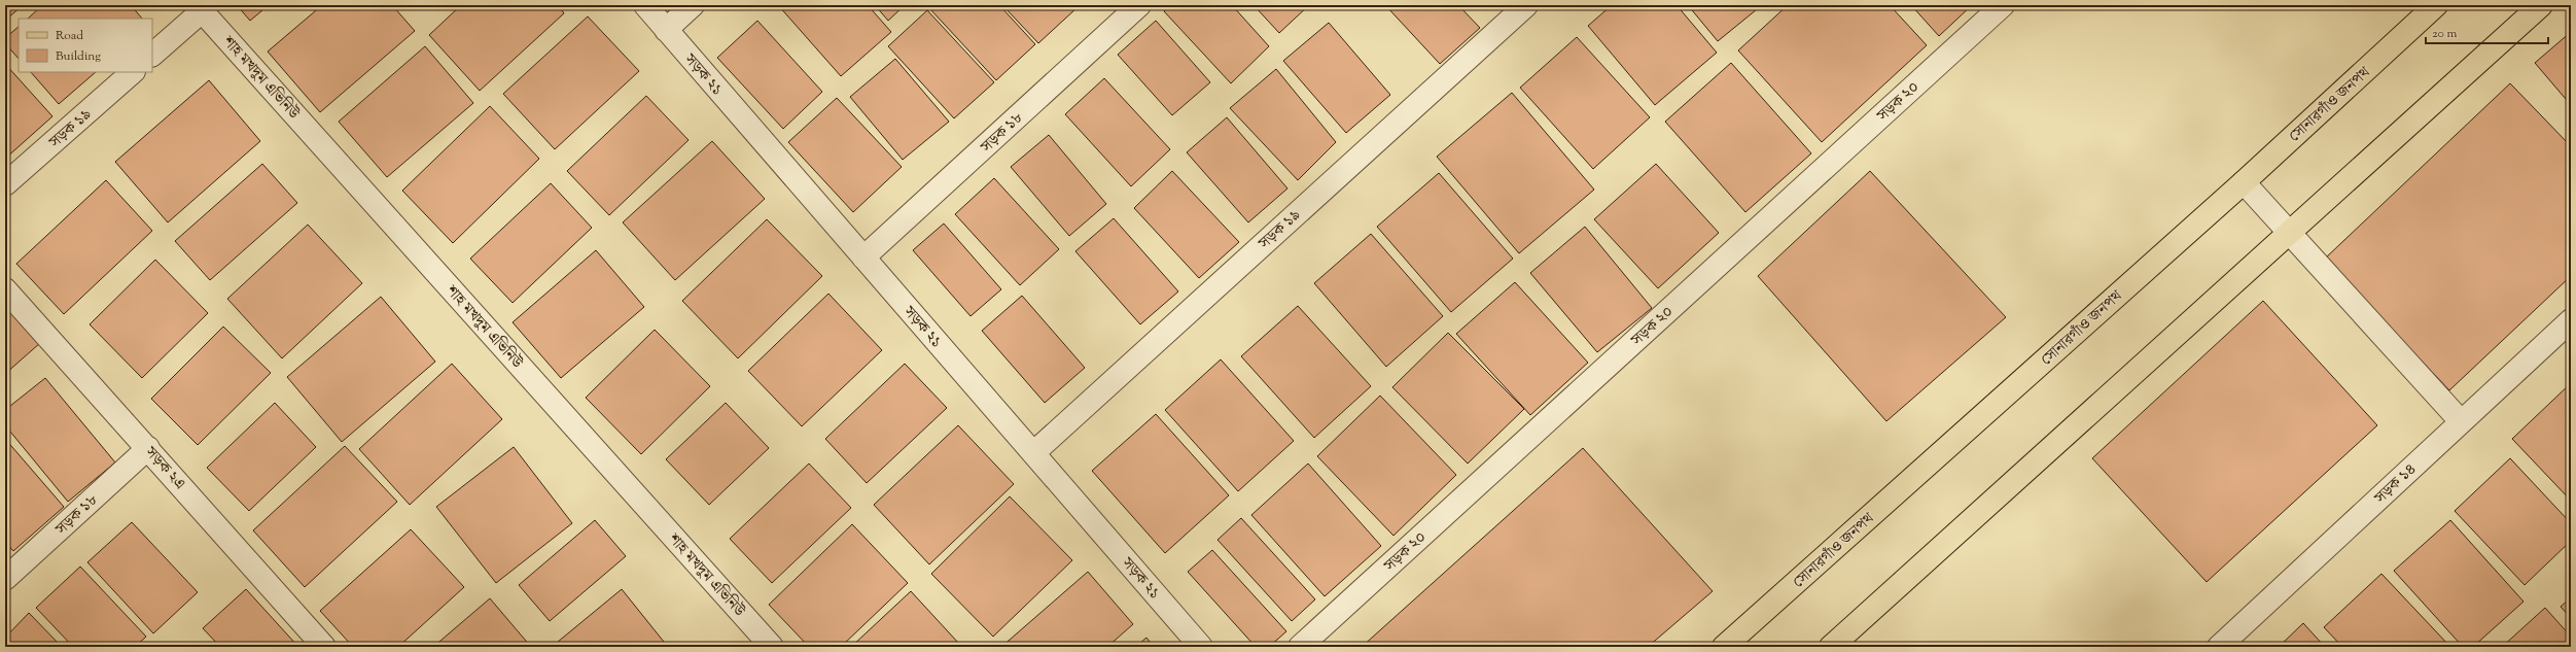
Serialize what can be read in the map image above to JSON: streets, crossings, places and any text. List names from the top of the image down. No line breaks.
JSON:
{"streets":{"main road":["সোনারগাঁও জনপথ"],"street":["সড়ক ২১","শাহ মখদুম এভিনিউ","সড়ক ২০","সড়ক ১৯","সড়ক ১৮","সড়ক ২এ","সড়ক ১৪"]},"crossings":[["সড়ক ২১","সড়ক ১৯"],["সড়ক ২১","সড়ক ১৮"],["সড়ক ১৮","সড়ক ২এ"]],"legend":["Road","Building"],"scale_bar":"20 m"}
